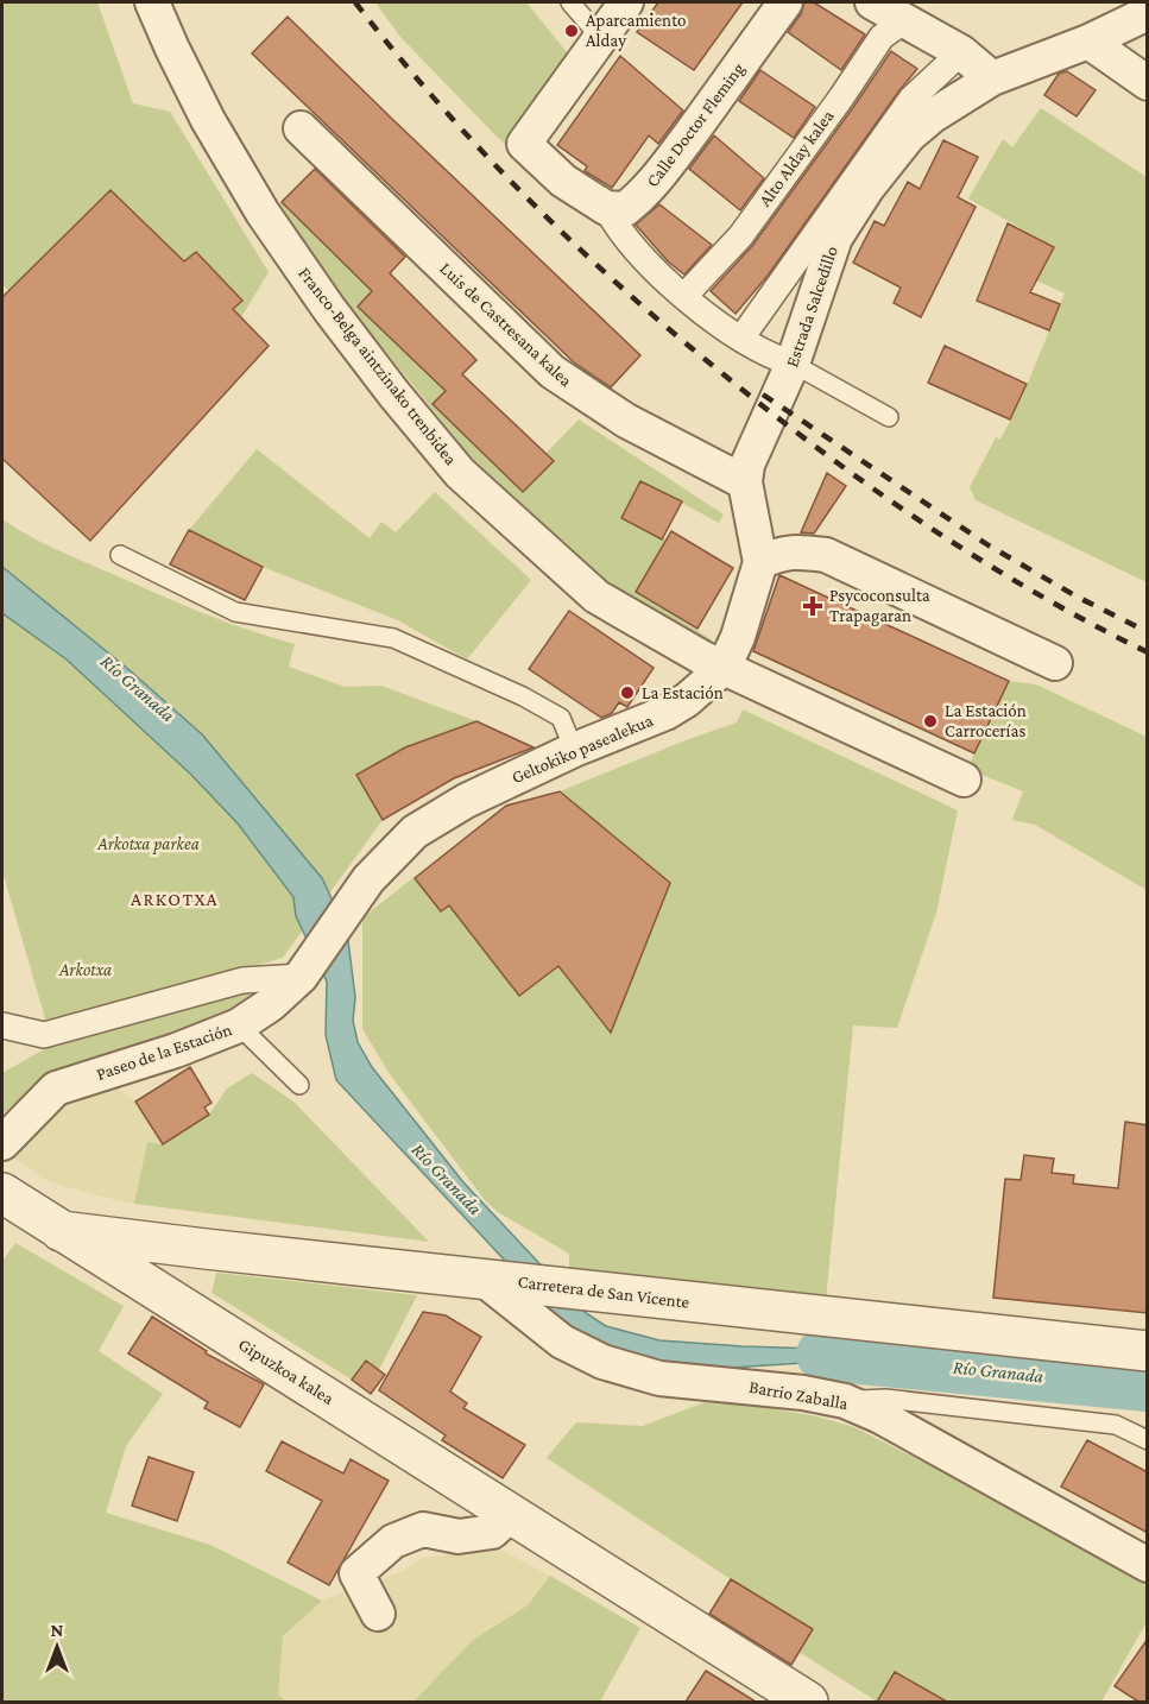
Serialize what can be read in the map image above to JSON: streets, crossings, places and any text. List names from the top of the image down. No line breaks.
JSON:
{"streets":{"street":["Calle Doctor Fleming","Alto Alday kalea","Estrada Salcedillo","Luis de Castresana kalea","Franco-Belga aintzinako trenbidea","Geltokiko pasealekua","Paseo de la Estación","Carretera de San Vicente","Gipuzkoa kalea","Barrio Zaballa"]},"crossings":[["Estrada Salcedillo","Luis de Castresana kalea"],["Franco-Belga aintzinako trenbidea","Geltokiko pasealekua"],["Geltokiko pasealekua","Paseo de la Estación"],["Carretera de San Vicente","Gipuzkoa kalea"],["Carretera de San Vicente","Barrio Zaballa"]],"districts":["ARKOTXA"],"water":["Río Granada"],"parks":["Arkotxa parkea","Arkotxa"],"places":{"other":["Aparcamiento Alday","La Estación","La Estación Carrocerías"],"health":["Psycoconsulta Trapagaran"]},"north":"top"}
